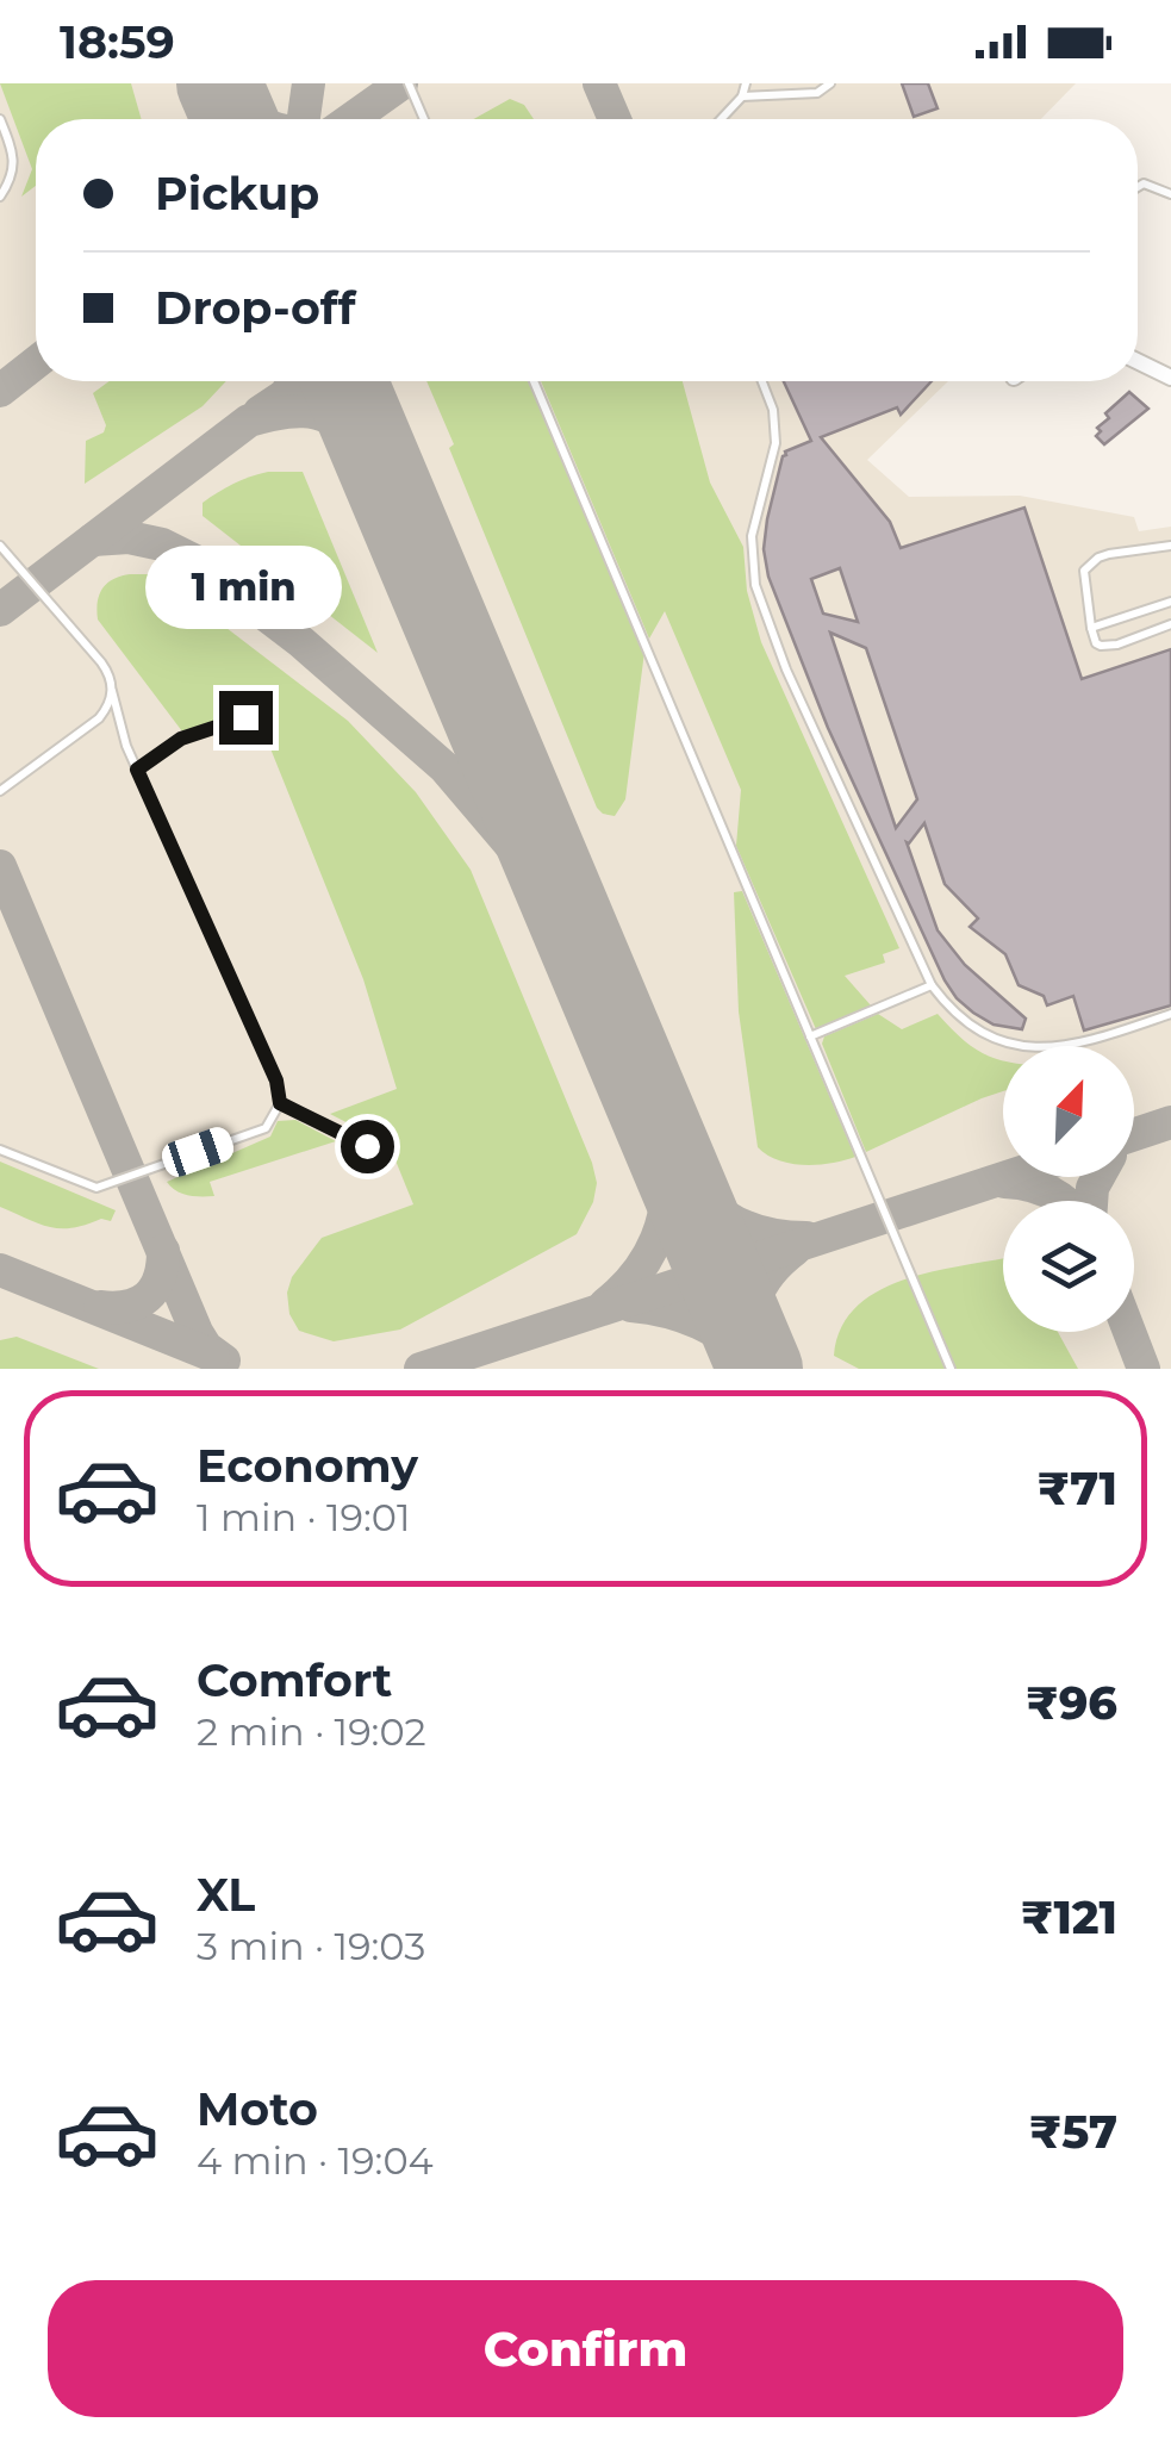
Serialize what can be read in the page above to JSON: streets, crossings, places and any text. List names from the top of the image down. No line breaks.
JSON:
{"north":"top right","page":{"status":"18:59","banner":["Pickup","Drop-off"],"bubble":"1 min","list":[{"name":"Economy","note":"1 min · 19:01","value":"₹71"},{"name":"Comfort","note":"2 min · 19:02","value":"₹96"},{"name":"XL","note":"3 min · 19:03","value":"₹121"},{"name":"Moto","note":"4 min · 19:04","value":"₹57"}],"buttons":"Confirm"}}
